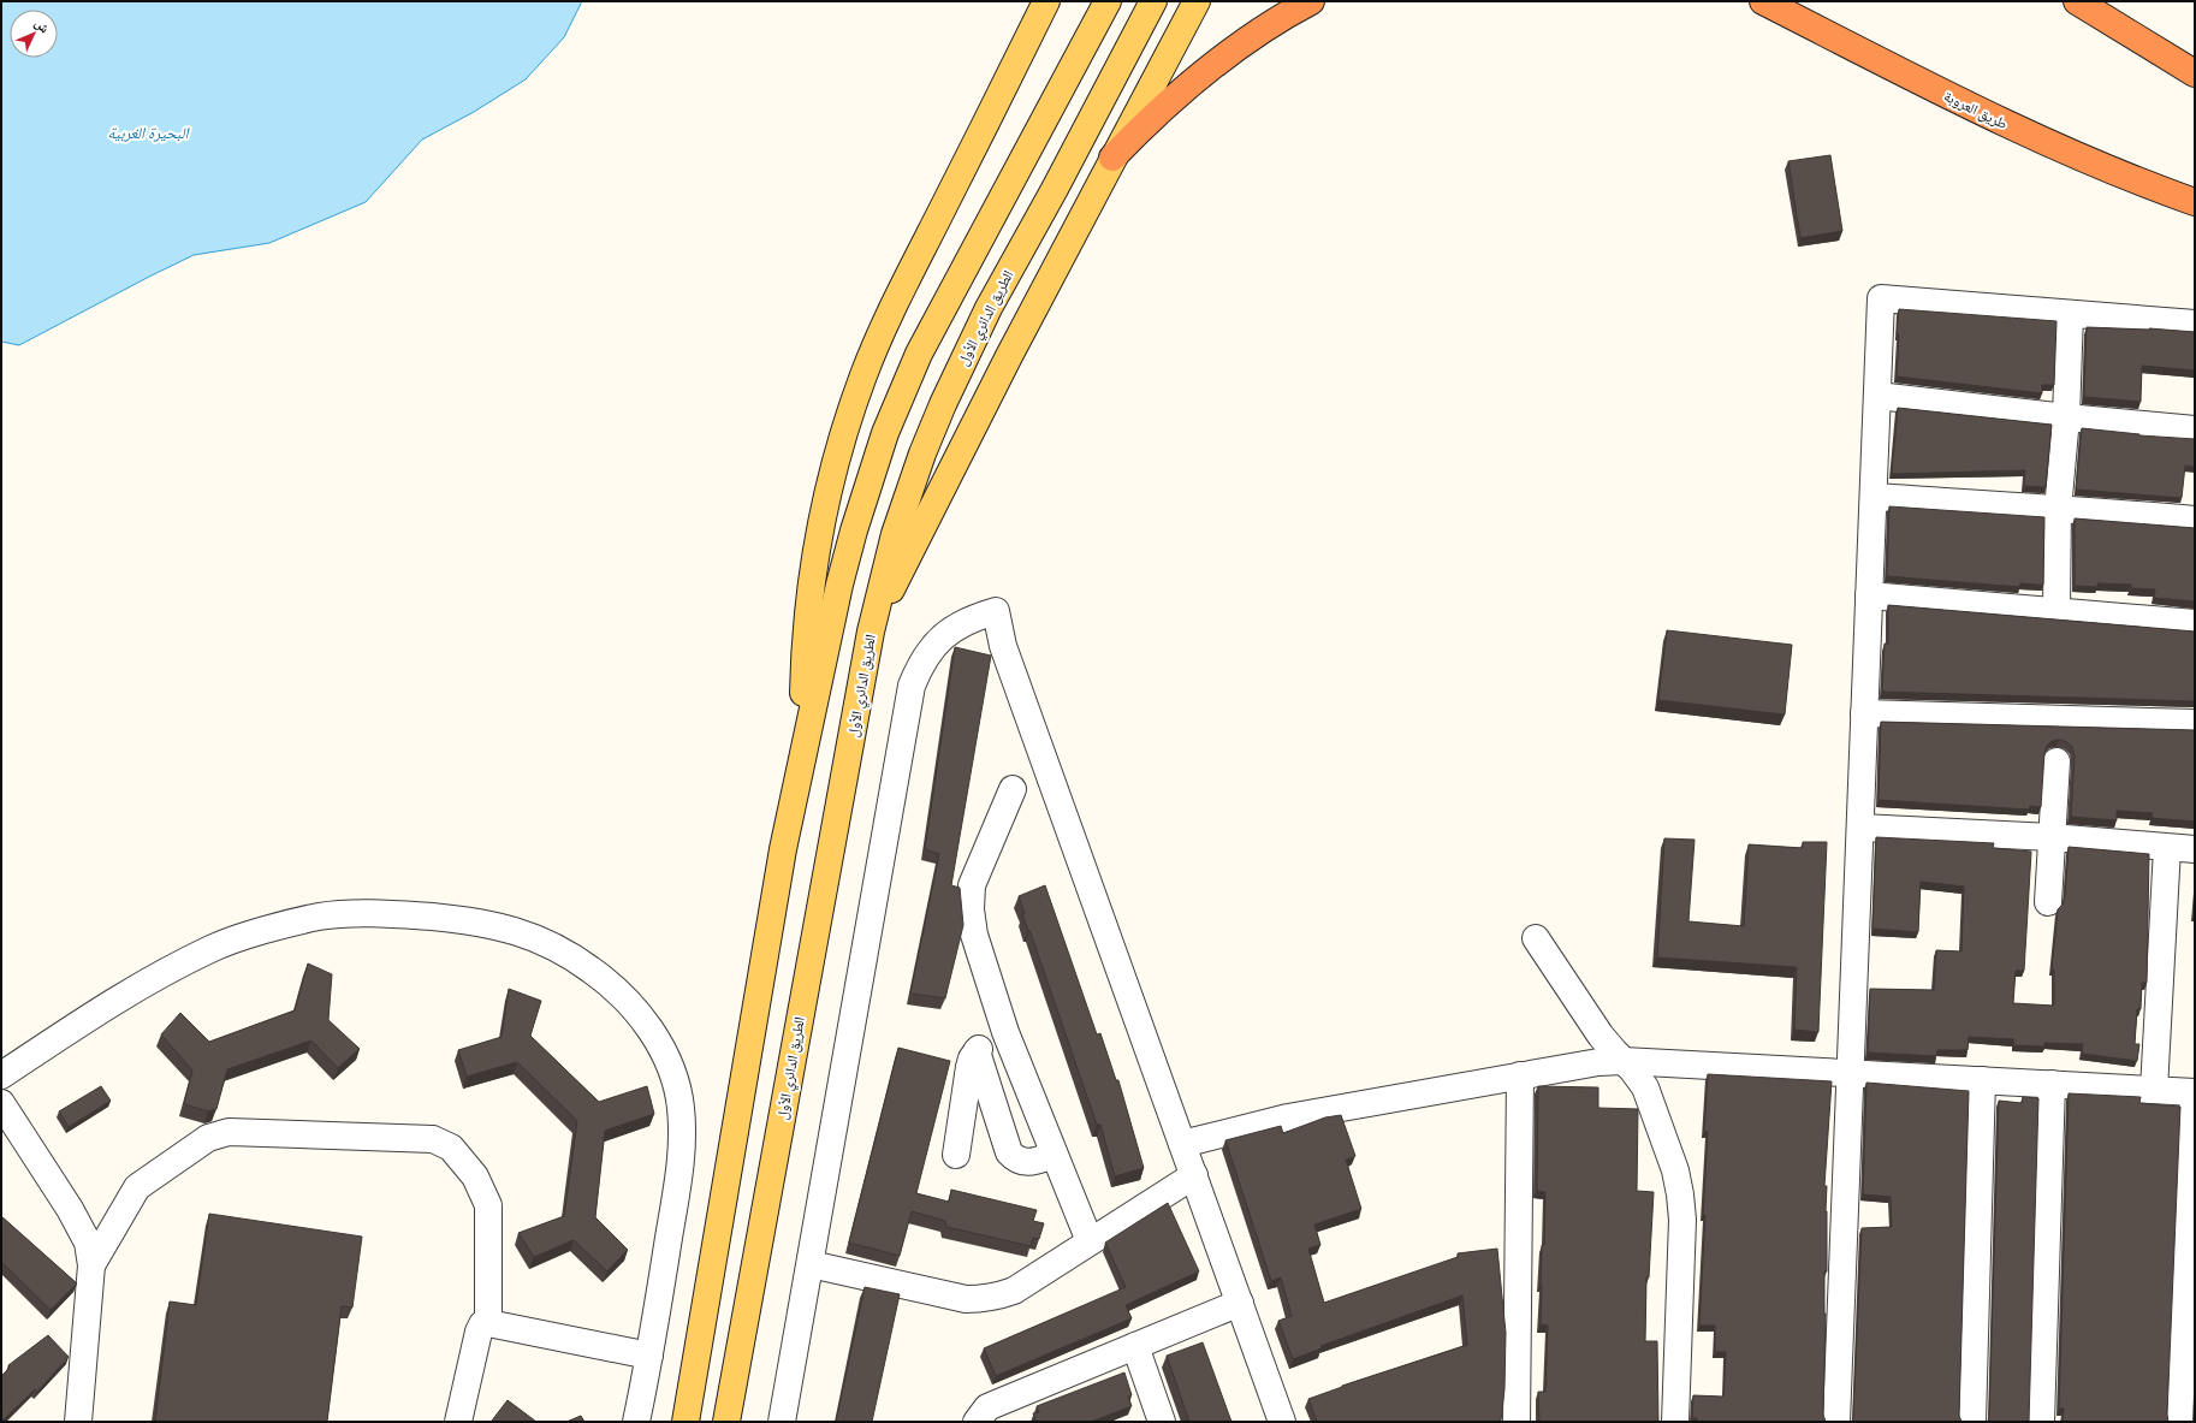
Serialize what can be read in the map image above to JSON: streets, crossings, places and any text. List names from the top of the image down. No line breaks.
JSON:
{"streets":{"highway":["طريق العروبة"],"main road":["الطريق الدائري الأول"]},"water":["البحيرة الغربية"],"north":"top right"}
